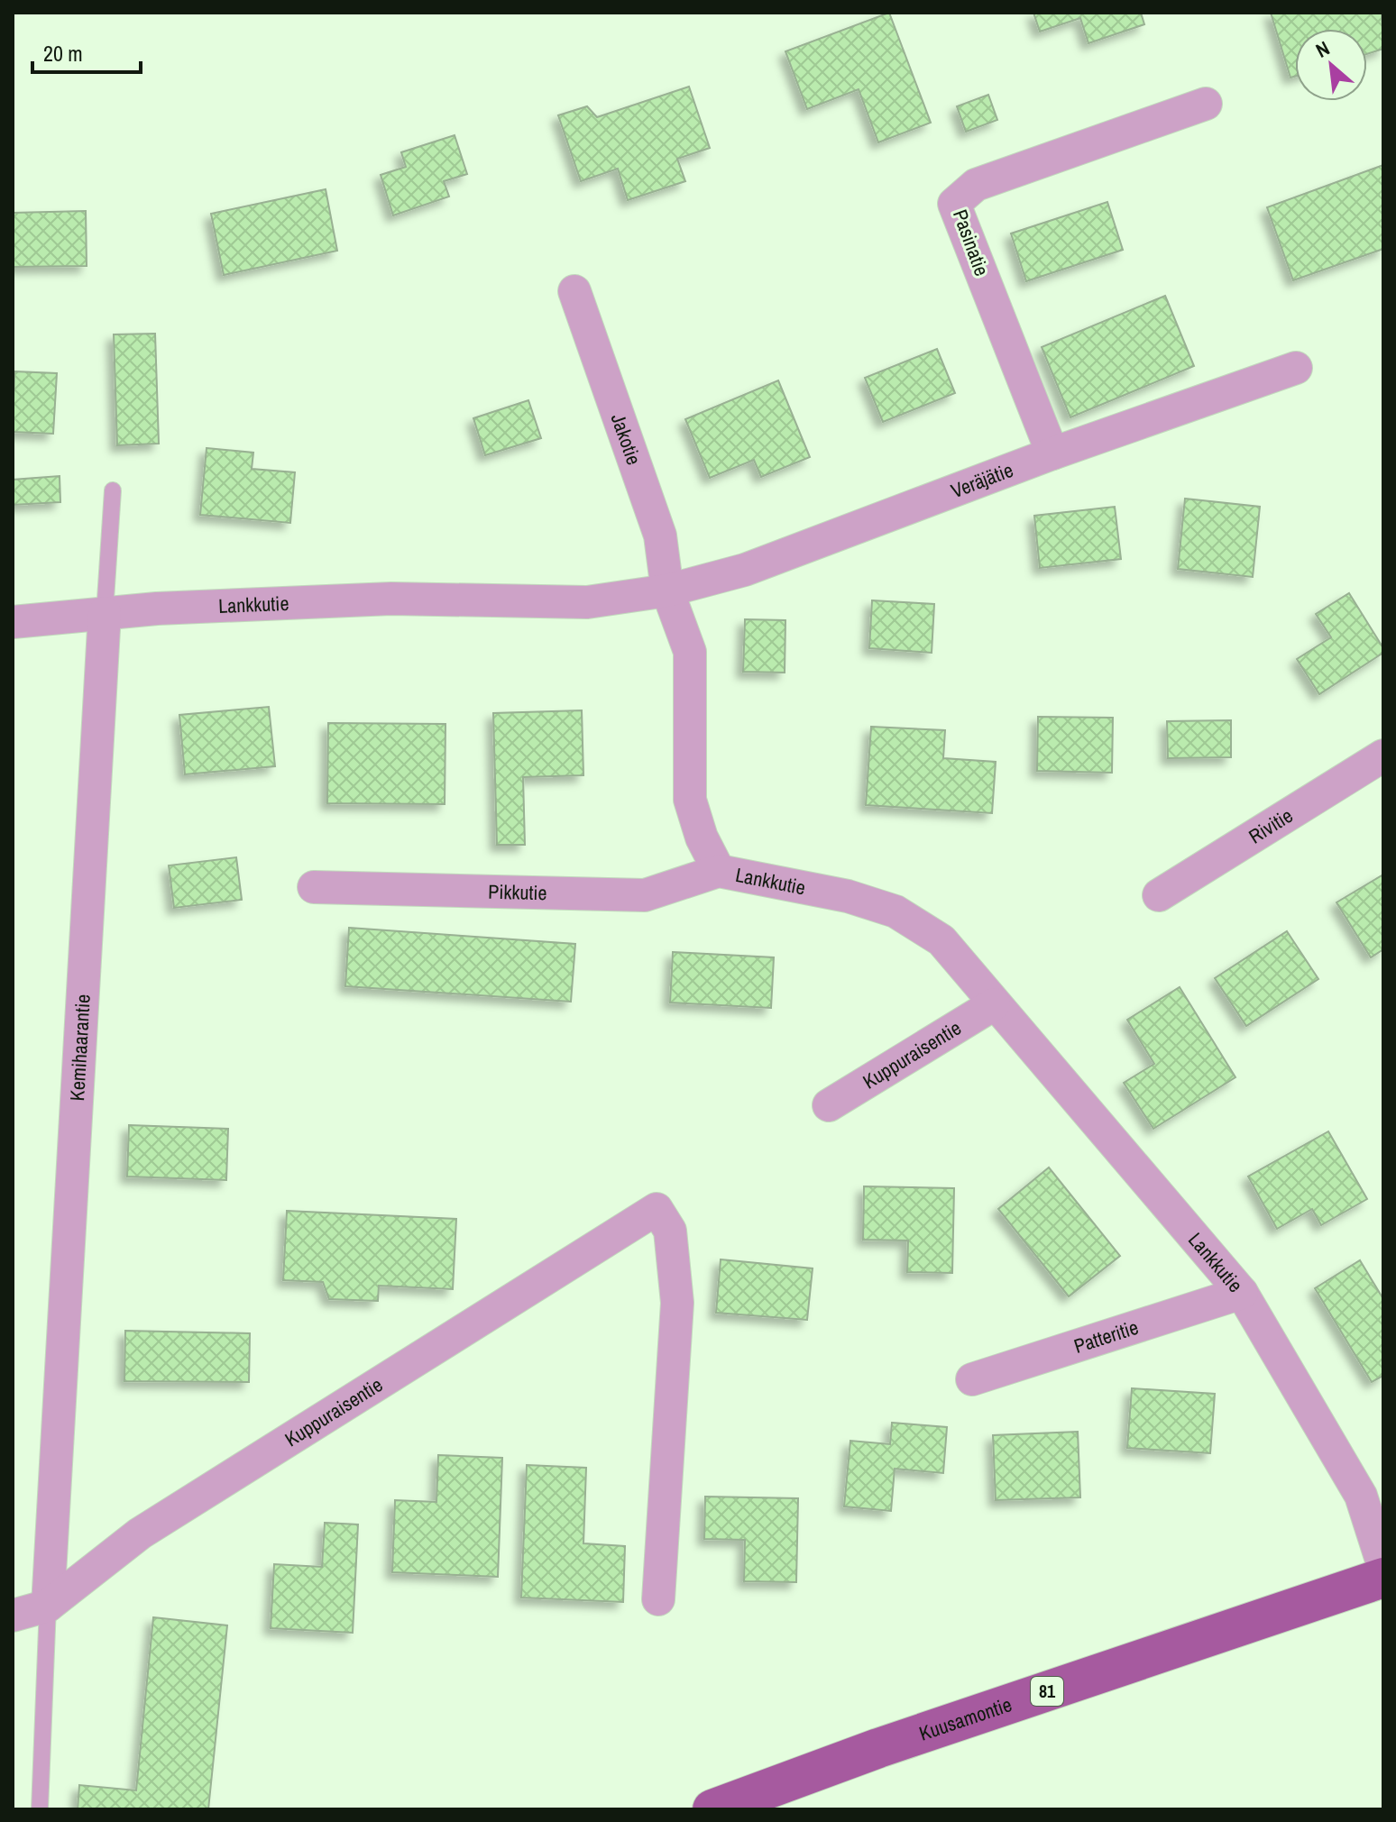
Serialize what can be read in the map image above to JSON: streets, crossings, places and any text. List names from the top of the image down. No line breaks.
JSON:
{"streets":{"main road":["81","Kuusamontie"],"street":["Pasinatie","Jakotie","Veräjätie","Lankkutie","Rivitie","Pikkutie","Kemihaarantie","Kuppuraisentie","Patteritie"]},"crossings":[["Pasinatie","Veräjätie"],["Jakotie","Veräjätie"],["Jakotie","Lankkutie"],["Veräjätie","Lankkutie"],["Lankkutie","Pikkutie"],["Lankkutie","Kemihaarantie"],["Lankkutie","Kuppuraisentie"],["Lankkutie","Patteritie"],["Kemihaarantie","Kuppuraisentie"]],"scale_bar":"20 m","north":"top left"}
